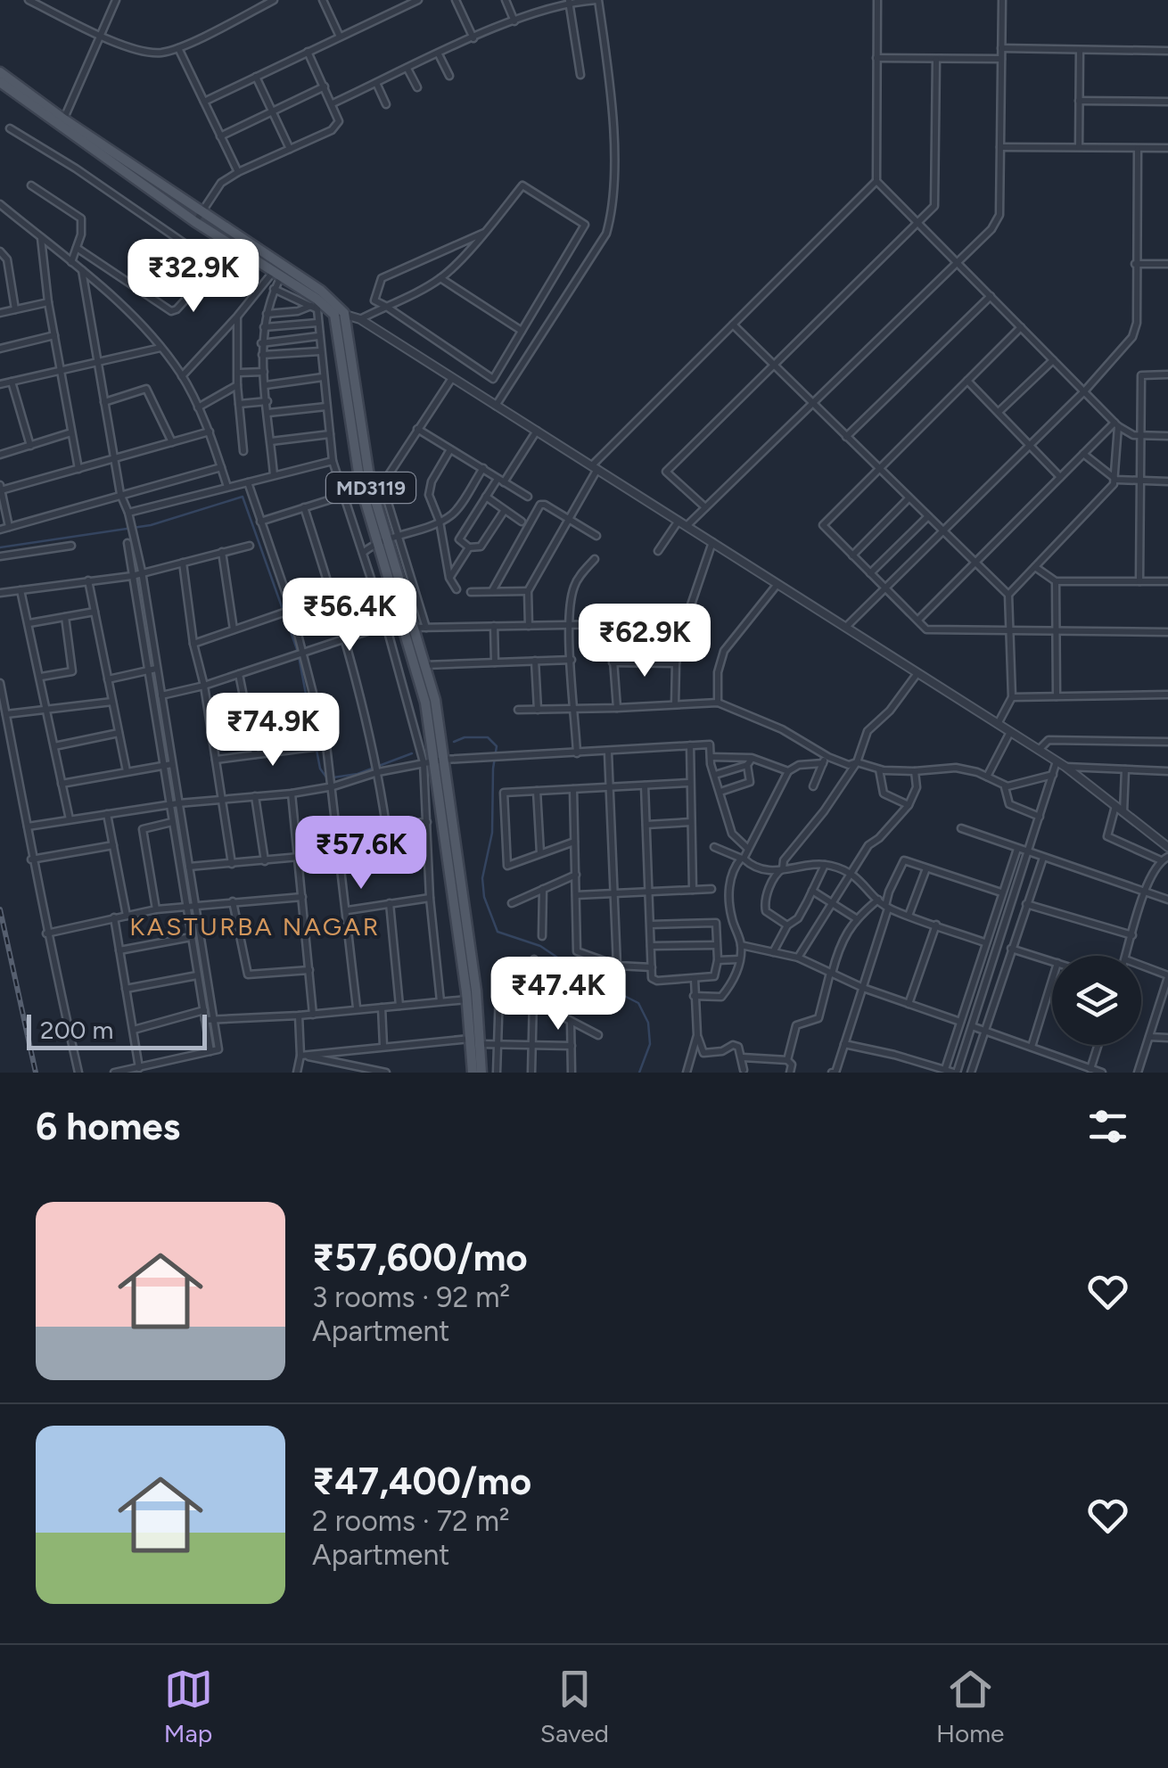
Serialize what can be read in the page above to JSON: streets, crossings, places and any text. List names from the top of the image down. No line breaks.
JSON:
{"streets":{"main road":["MD3119"]},"districts":["KASTURBA NAGAR"],"scale_bar":"200 m","page":{"price":["₹32.9K","₹56.4K","₹62.9K","₹74.9K","₹57.6K","₹47.4K"],"scale":"200 m","heading":"6 homes","list":[{"name":"₹57,600/mo","note":"3 rooms · 92 m² · Apartment"},{"name":"₹47,400/mo","note":"2 rooms · 72 m² · Apartment"}],"tabs":["Map","Saved","Home"]}}
